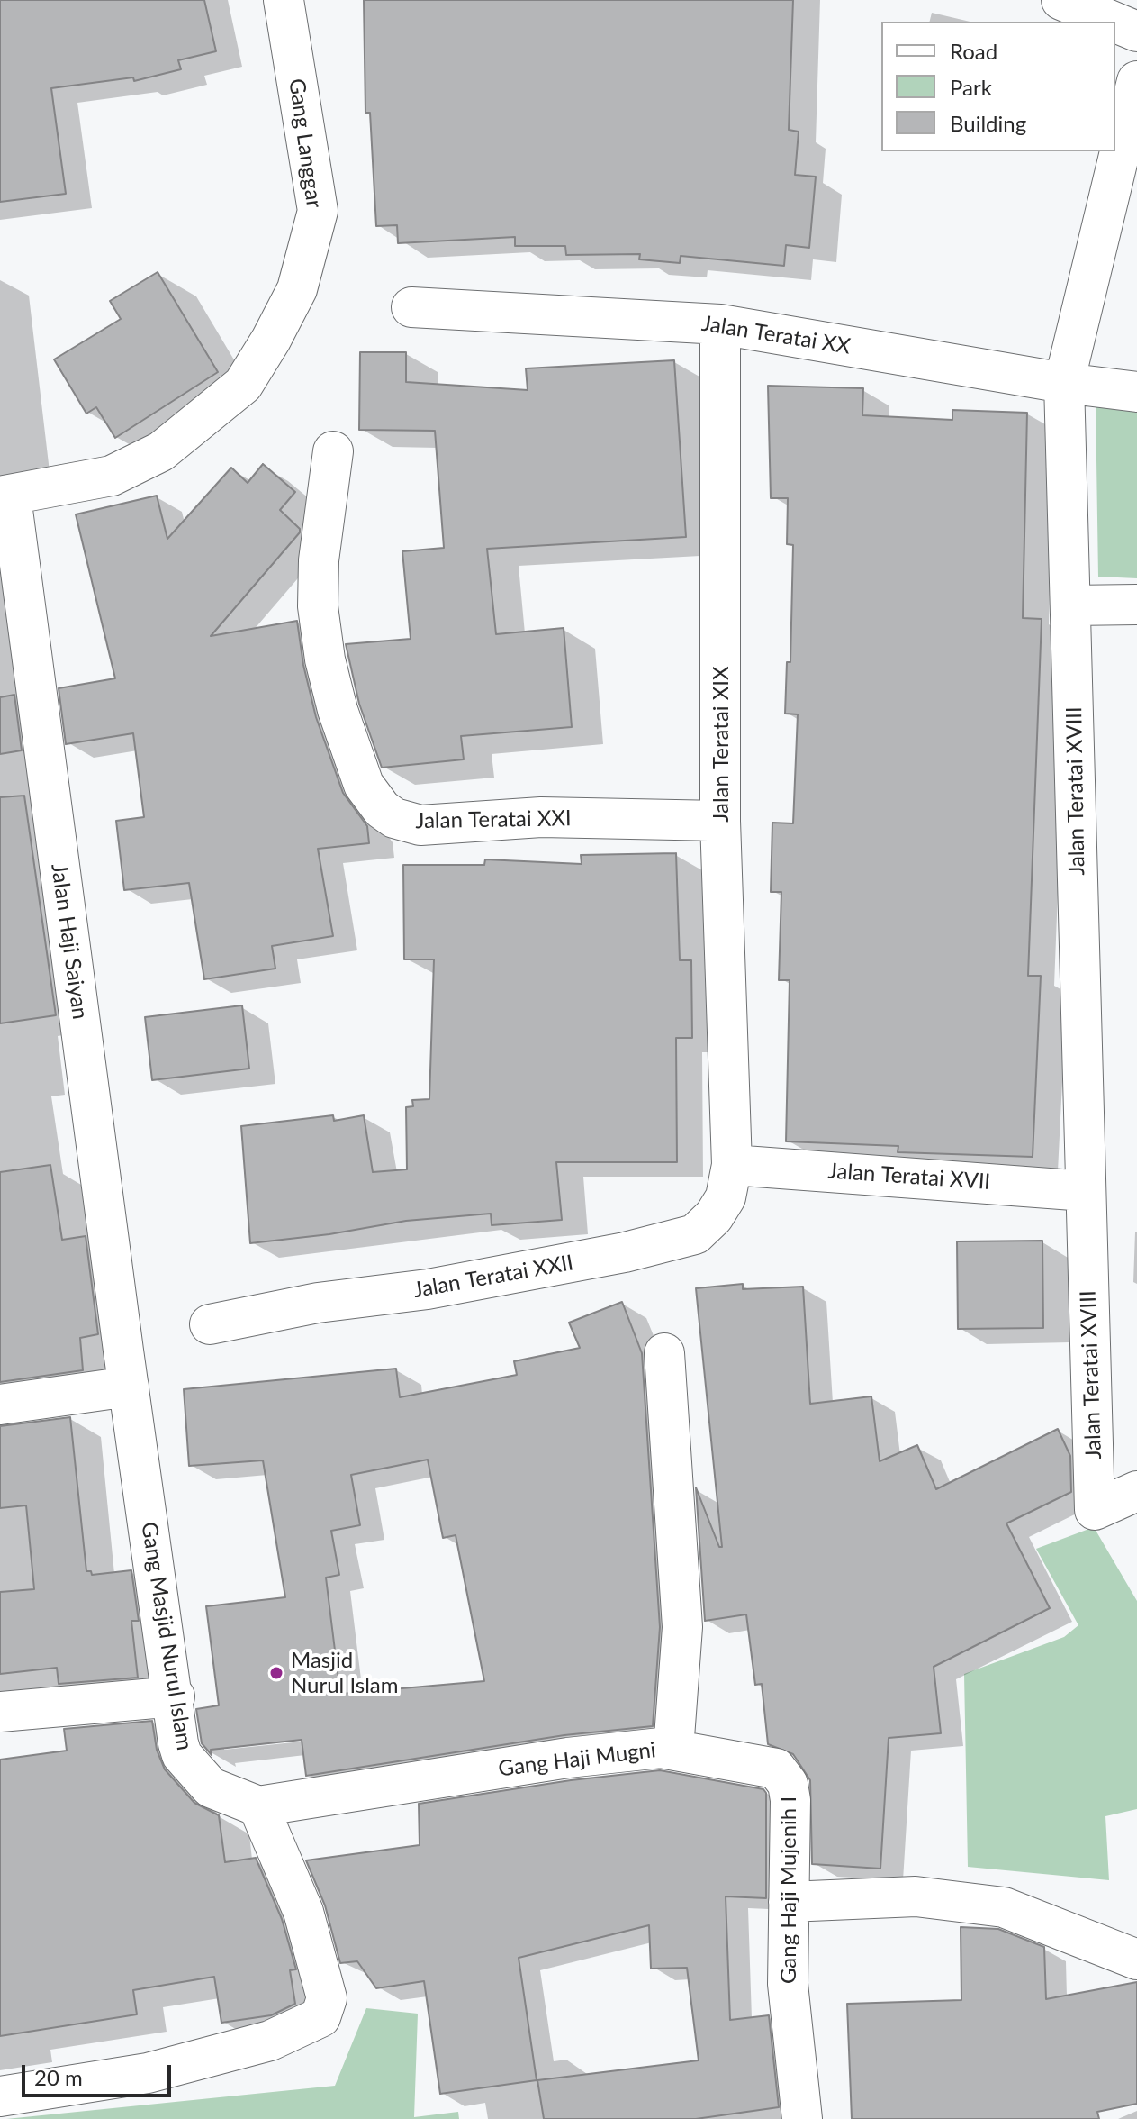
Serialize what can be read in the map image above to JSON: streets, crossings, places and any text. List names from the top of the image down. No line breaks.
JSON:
{"streets":{"street":["Gang Langgar","Jalan Teratai XX","Jalan Teratai XIX","Jalan Teratai XVIII","Jalan Teratai XXI","Jalan Haji Saiyan","Jalan Teratai XVII","Jalan Teratai XXII","Gang Masjid Nurul Islam","Gang Haji Mugni","Gang Haji Mujenih I"]},"crossings":[["Gang Langgar","Jalan Haji Saiyan"],["Jalan Teratai XX","Jalan Teratai XIX"],["Jalan Teratai XX","Jalan Teratai XVIII"],["Jalan Teratai XIX","Jalan Teratai XXI"],["Jalan Teratai XIX","Jalan Teratai XVII"],["Jalan Teratai XIX","Jalan Teratai XXII"],["Jalan Teratai XVIII","Jalan Teratai XVII"],["Jalan Haji Saiyan","Gang Masjid Nurul Islam"],["Jalan Teratai XVII","Jalan Teratai XXII"],["Gang Masjid Nurul Islam","Gang Haji Mugni"],["Gang Haji Mugni","Gang Haji Mujenih I"]],"places":["Masjid Nurul Islam"],"legend":["Road","Park","Building"],"scale_bar":"20 m"}
